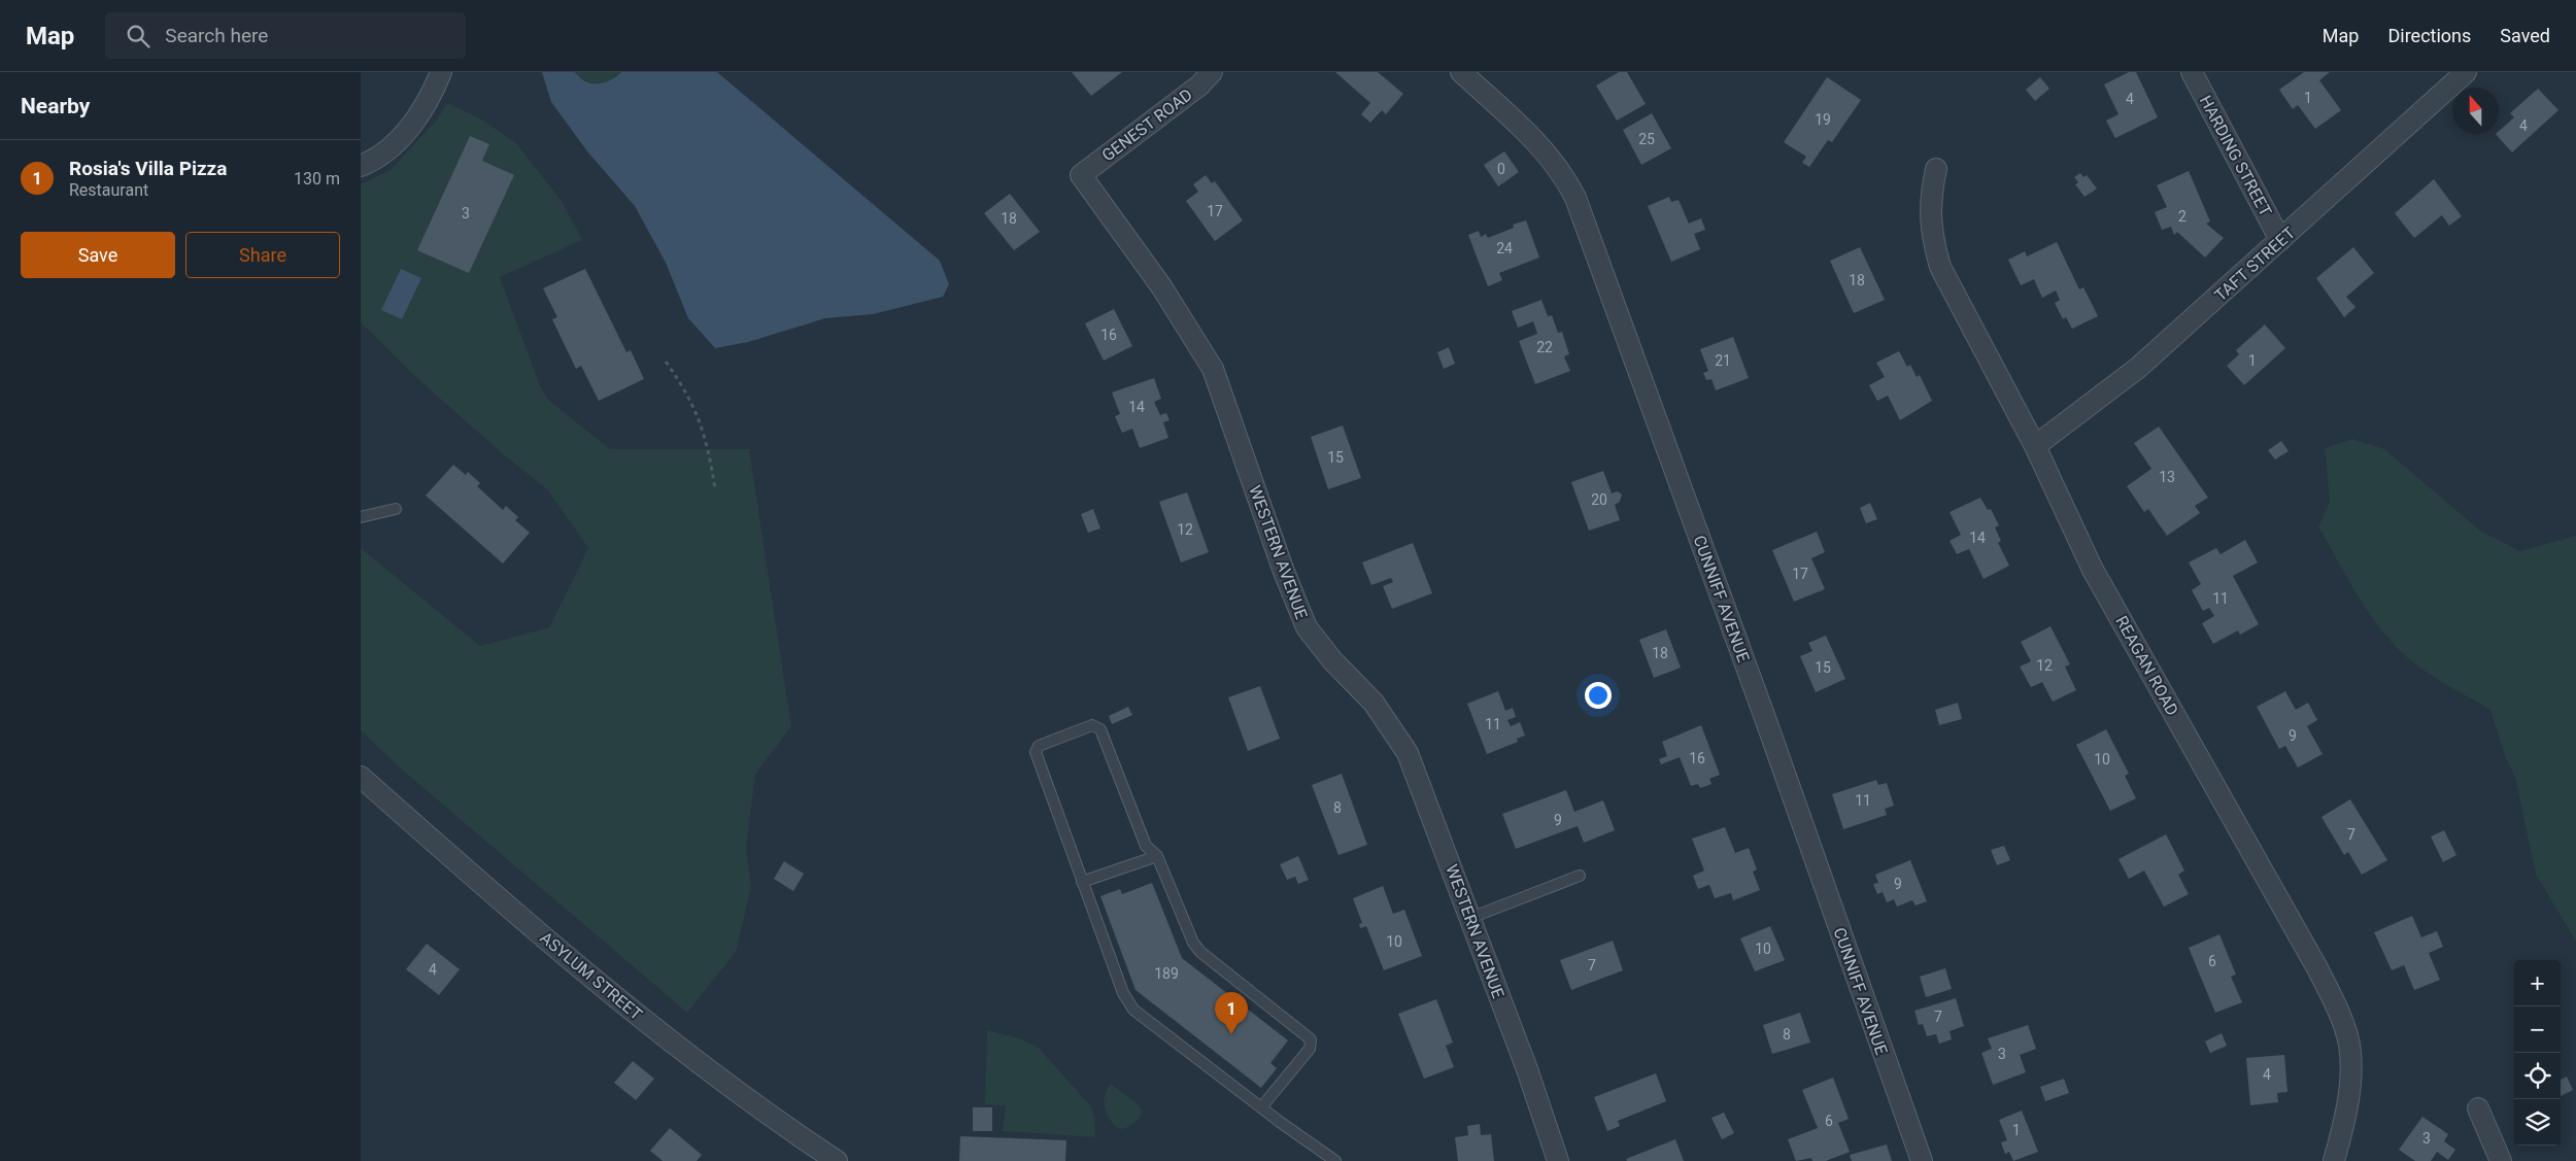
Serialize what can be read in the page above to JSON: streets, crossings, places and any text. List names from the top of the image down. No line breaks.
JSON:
{"streets":{"street":["GENEST ROAD","HARDING STREET","TAFT STREET","WESTERN AVENUE","CUNNIFF AVENUE","REAGAN ROAD","ASYLUM STREET"]},"crossings":[["GENEST ROAD","WESTERN AVENUE"],["HARDING STREET","TAFT STREET"],["TAFT STREET","REAGAN ROAD"]],"house_numbers":["1","4","19","4","25","0","17","3","2","18","24","18","16","22","21","1","14","15","13","20","12","14","17","11","18","12","15","11","9","16","10","11","8","9","7","9","10","10","6","7","4","189","7","8","3","4","6","1","3"],"north":"top","page":{"header":"Map","search":"Search here","nav":["Map","Directions","Saved"],"heading":"Nearby","list":[{"mark":"1","name":"Rosia's Villa Pizza","note":"Restaurant","value":"130 m"}],"buttons":["Save","Share"],"map_buttons":["+","−"],"pins":"1"}}
